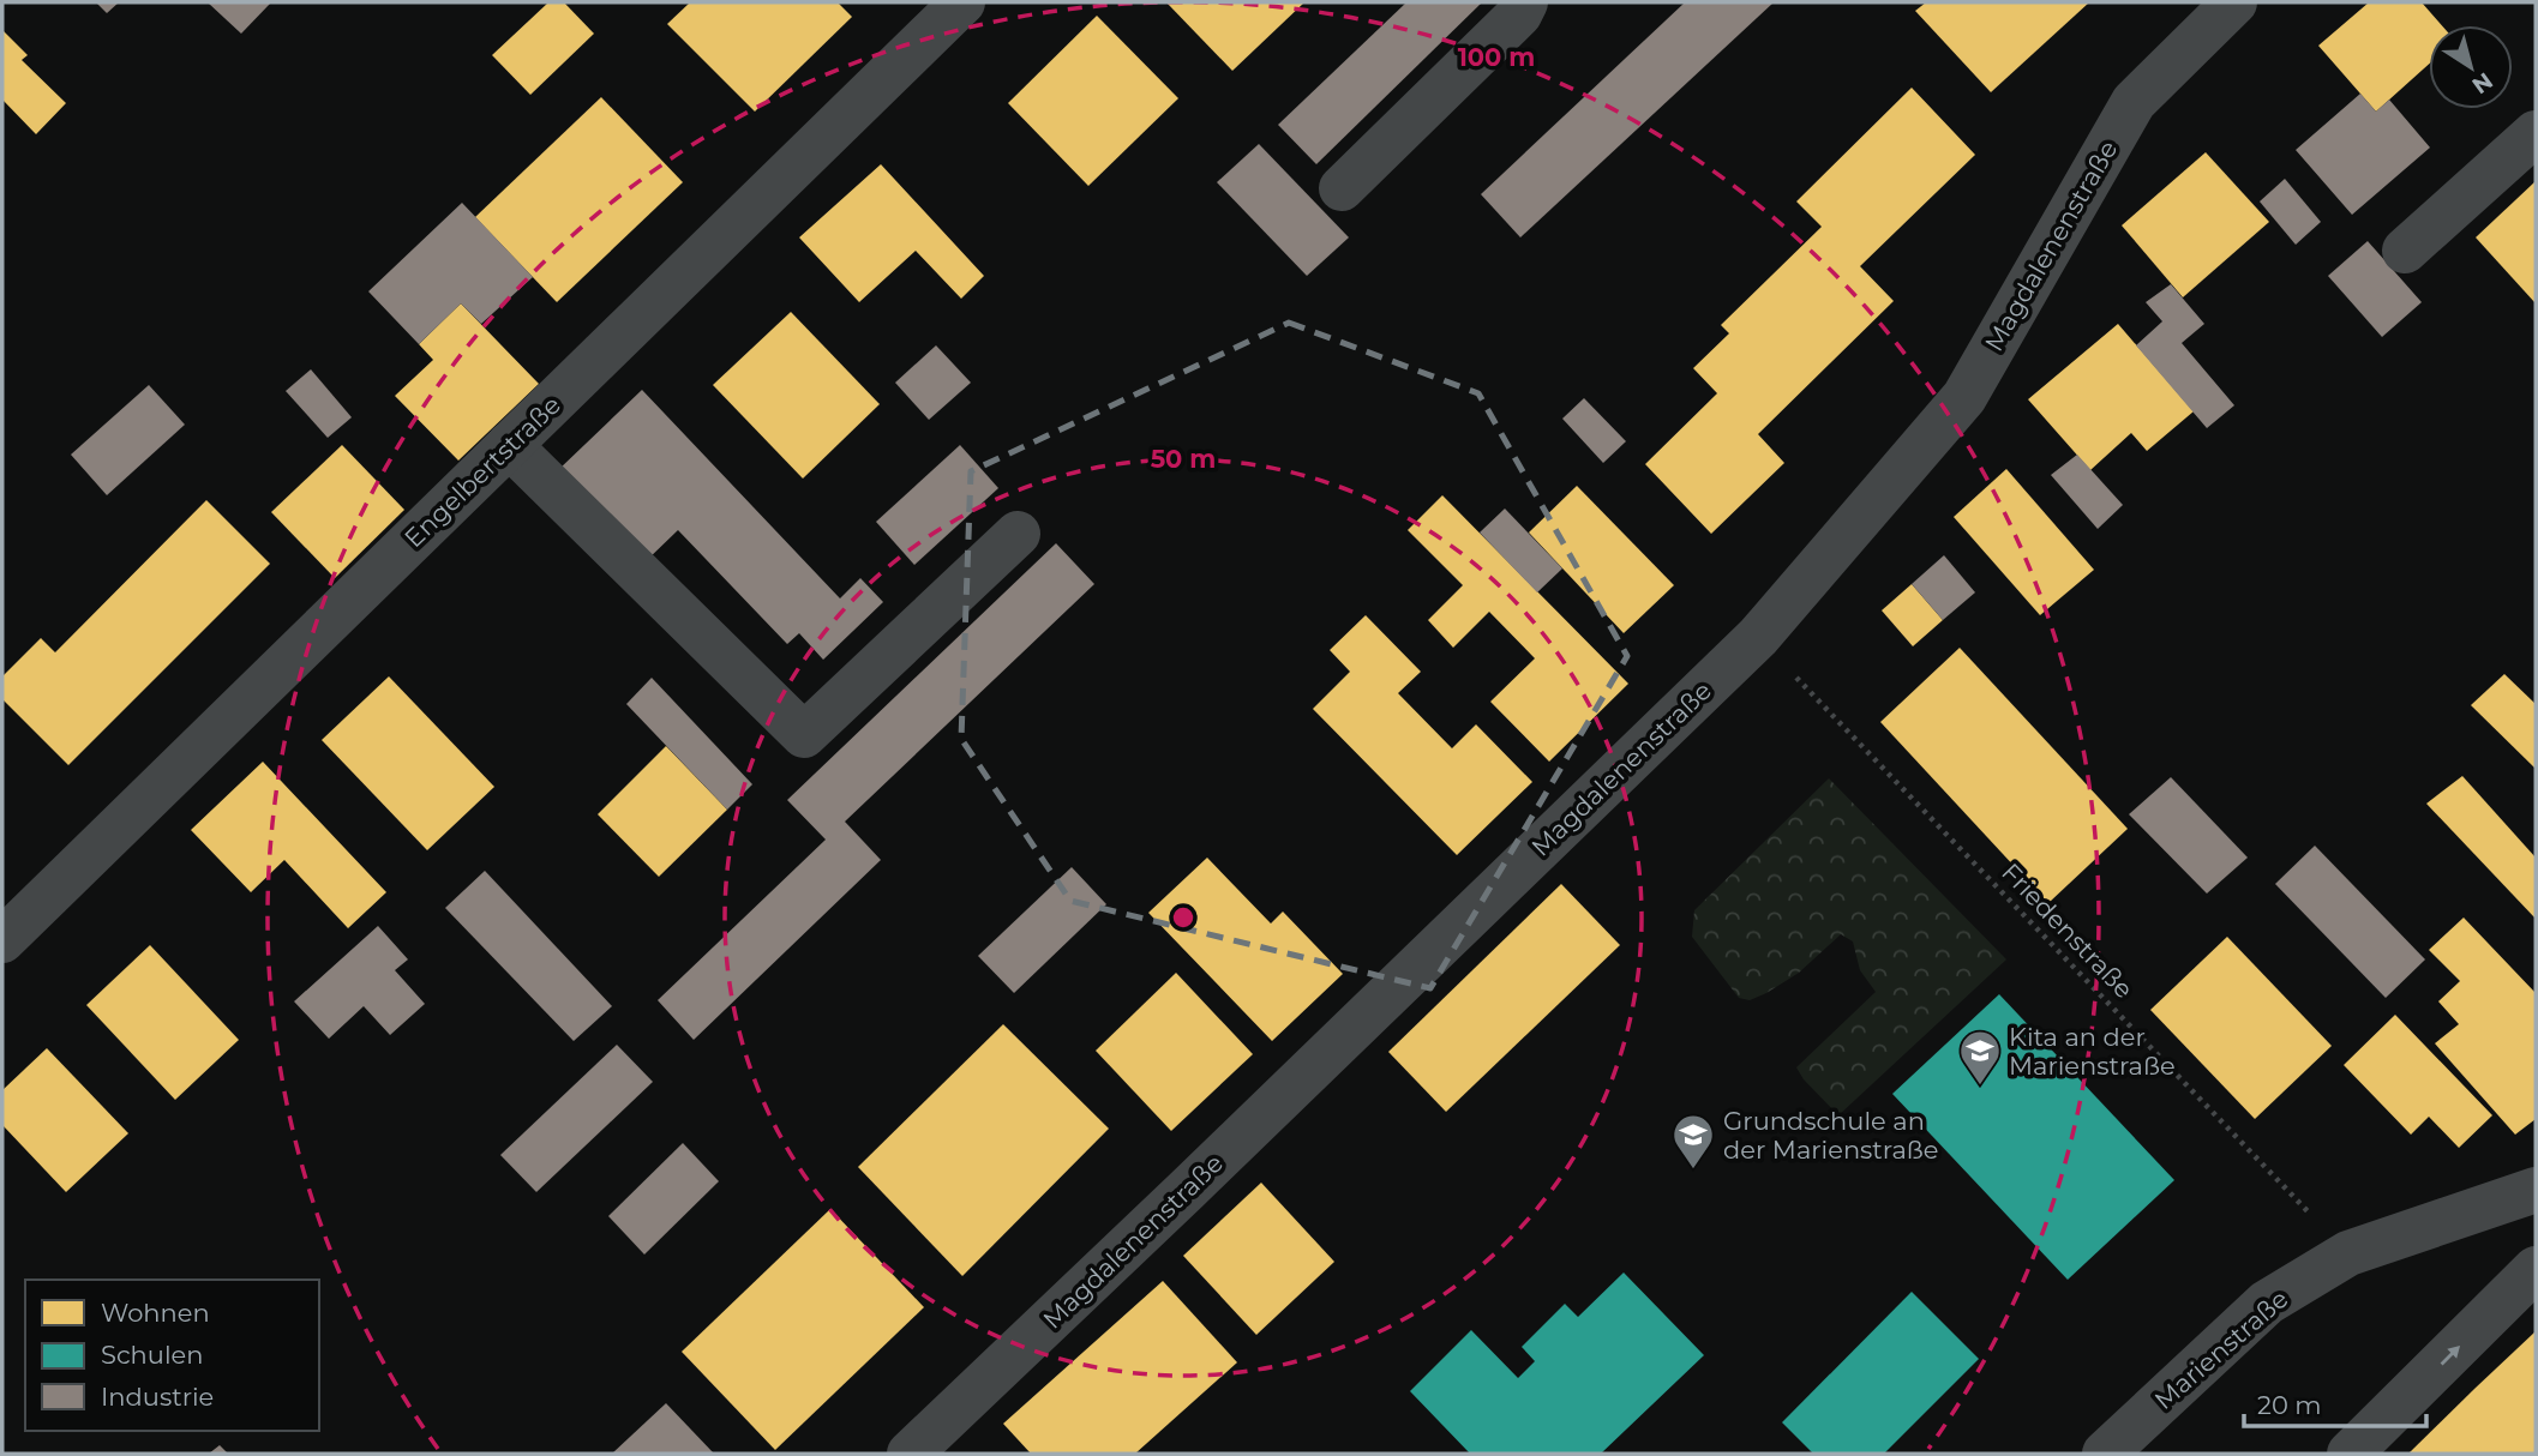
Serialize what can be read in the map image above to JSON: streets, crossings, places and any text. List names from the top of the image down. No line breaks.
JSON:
{"streets":{"street":["Magdalenenstraße","Engelbertstraße","Marienstraße"],"path":["Friedenstraße"]},"crossings":[["Magdalenenstraße","Friedenstraße"],["Friedenstraße","Marienstraße"]],"places":{"school or university":["Kita an der Marienstraße","Grundschule an der Marienstraße"]},"legend":["Wohnen","Schulen","Industrie"],"scale_bar":"20 m","north":"bottom right","rings":["100 m","50 m"]}
